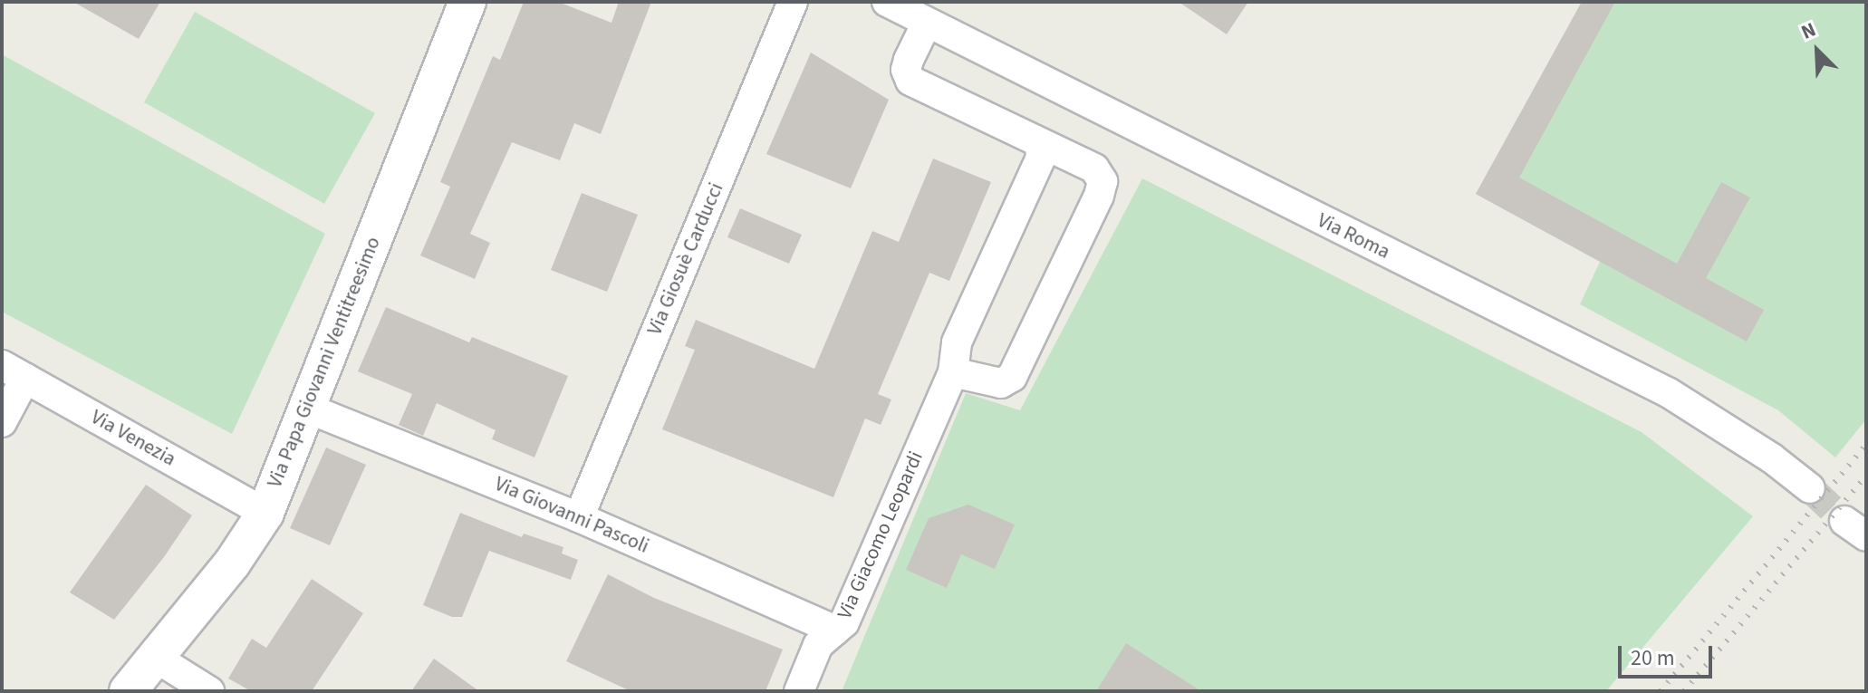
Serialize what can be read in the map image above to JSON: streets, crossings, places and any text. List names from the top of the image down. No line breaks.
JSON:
{"streets":{"street":["Via Roma","Via Giosuè Carducci","Via Papa Giovanni Ventitreesimo","Via Venezia","Via Giovanni Pascoli","Via Giacomo Leopardi"]},"crossings":[["Via Giosuè Carducci","Via Giovanni Pascoli"],["Via Papa Giovanni Ventitreesimo","Via Venezia"],["Via Papa Giovanni Ventitreesimo","Via Giovanni Pascoli"],["Via Giovanni Pascoli","Via Giacomo Leopardi"]],"scale_bar":"20 m","north":"top left"}
